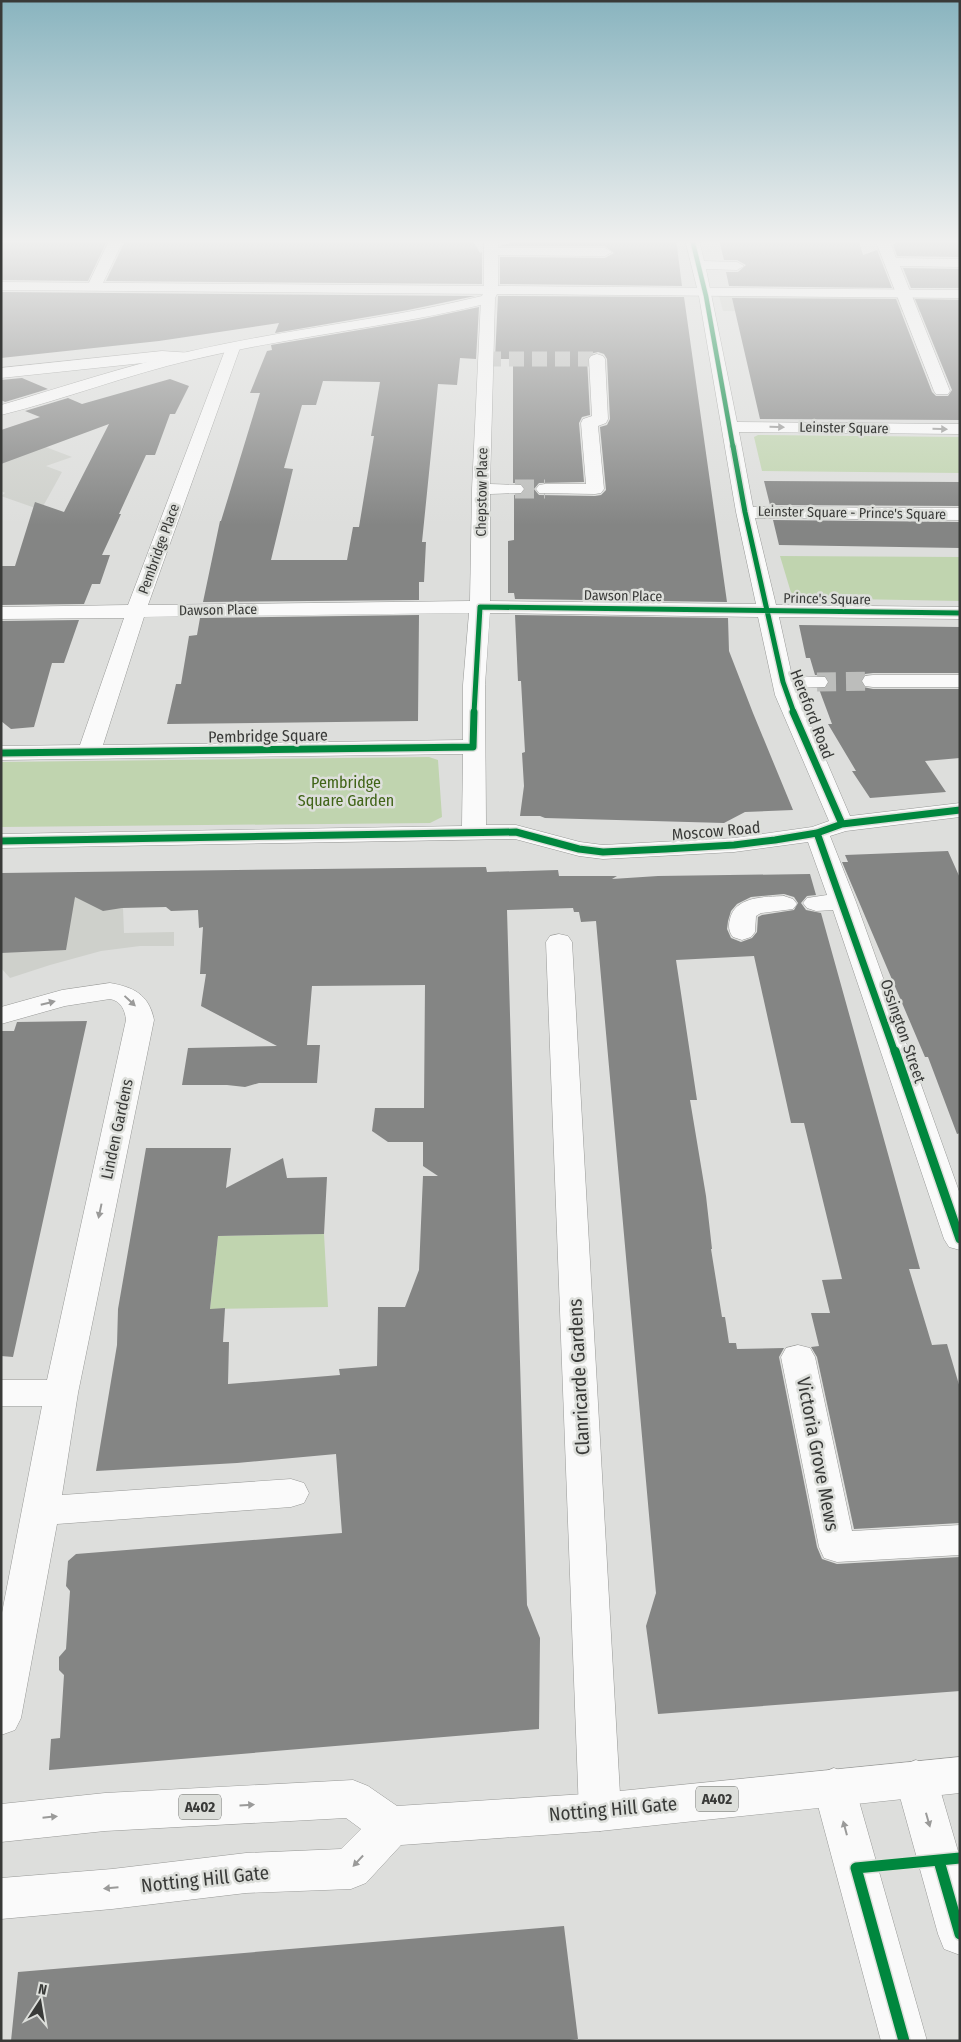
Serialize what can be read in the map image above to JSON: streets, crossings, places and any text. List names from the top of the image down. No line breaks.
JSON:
{"streets":{"street":["Leinster Square","Chepstow Place","Leinster Square - Prince's Square","Pembridge Place","Dawson Place","Prince's Square","Hereford Road","Pembridge Square","Moscow Road","Ossington Street","Linden Gardens","Clanricarde Gardens","Victoria Grove Mews","A402","Notting Hill Gate"]},"crossings":[["Chepstow Place","Dawson Place"],["Chepstow Place","Pembridge Square"],["Leinster Square - Prince's Square","Prince's Square"],["Pembridge Place","Dawson Place"],["Pembridge Place","Pembridge Square"],["Dawson Place","Prince's Square"],["Dawson Place","Hereford Road"],["Prince's Square","Hereford Road"],["Hereford Road","Moscow Road"],["Moscow Road","Ossington Street"],["Clanricarde Gardens","Notting Hill Gate"],["A402","Notting Hill Gate"]],"one_way":["Leinster Square"],"parks":["Pembridge Square Garden"],"north":"top"}
